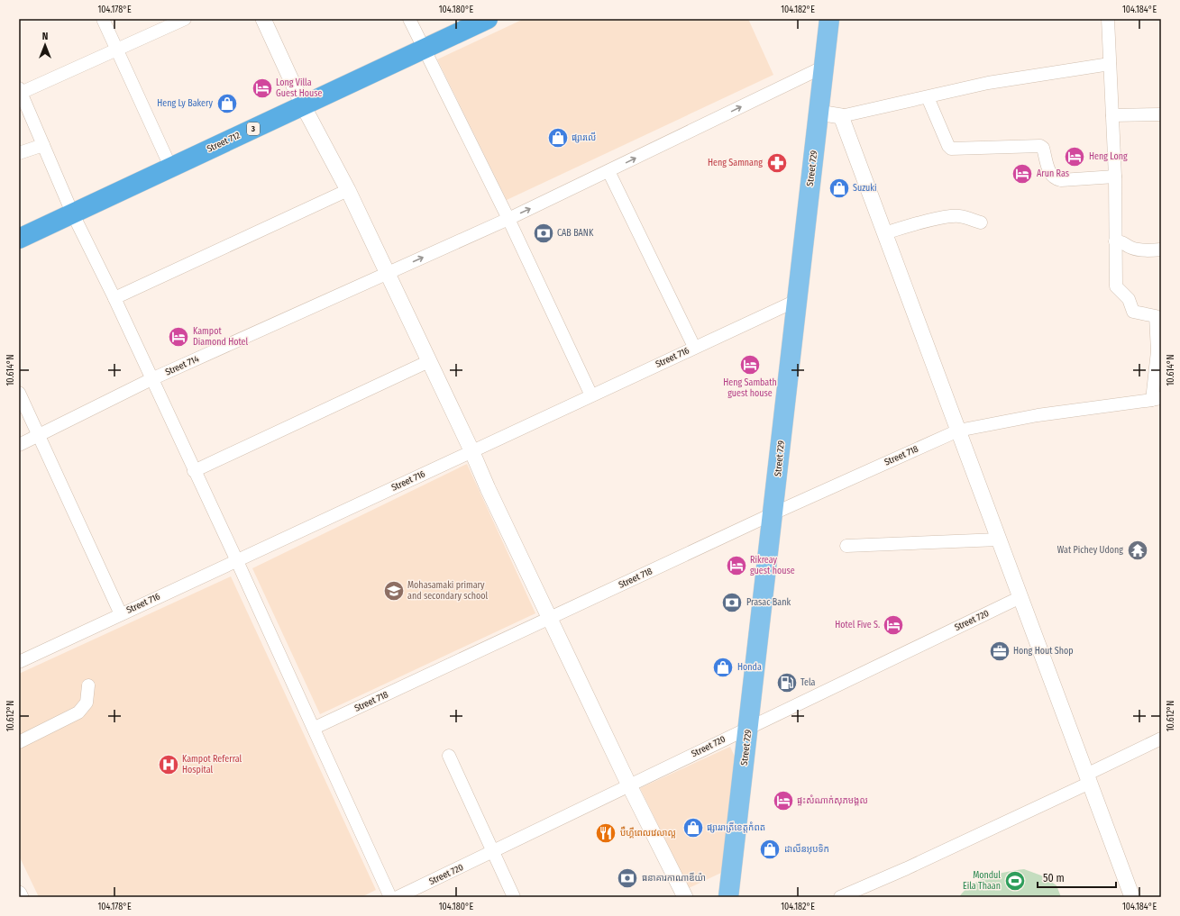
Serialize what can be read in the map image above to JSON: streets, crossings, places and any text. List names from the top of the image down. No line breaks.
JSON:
{"streets":{"highway":["3","Street 712"],"main road":["Street 729"],"street":["Street 716","Street 714","Street 718","Street 720"]},"crossings":[["Street 729","Street 716"],["Street 729","Street 714"],["Street 729","Street 718"],["Street 729","Street 720"]],"one_way":["Street 714"],"places":{"hotel":["Long Villa Guest House","Heng Long","Arun Ras","Kampot Diamond Hotel","Heng Sambath guest house","Rikreay guest house","Hotel Five S.","ផ្ទះសំណាក់សុភមង្គល"],"shop":["Heng Ly Bakery","ផ្សារលើ","Suzuki","Honda","ផ្សាររាត្រីខេត្តកំពត","ដាលីនអុបទិក"],"pharmacy":["Heng Samnang"],"bank":["CAB BANK","Prasac Bank","ធនាគារកាណាឌីយ៉ា"],"temple":["Wat Pichey Udong"],"school or university":["Mohasamaki primary and secondary school"],"office":["Hong Hout Shop"],"fuel station":["Tela"],"hospital":["Kampot Referral Hospital"],"restaurant":["ប៊ឺហ្គឺពេលវេលាល្អ"],"sports":["Mondul Eila Thaan"]},"scale_bar":"50 m","north":"top","coordinates":["104.178°E","104.180°E","104.182°E","104.184°E","10.614°N","10.612°N"]}
